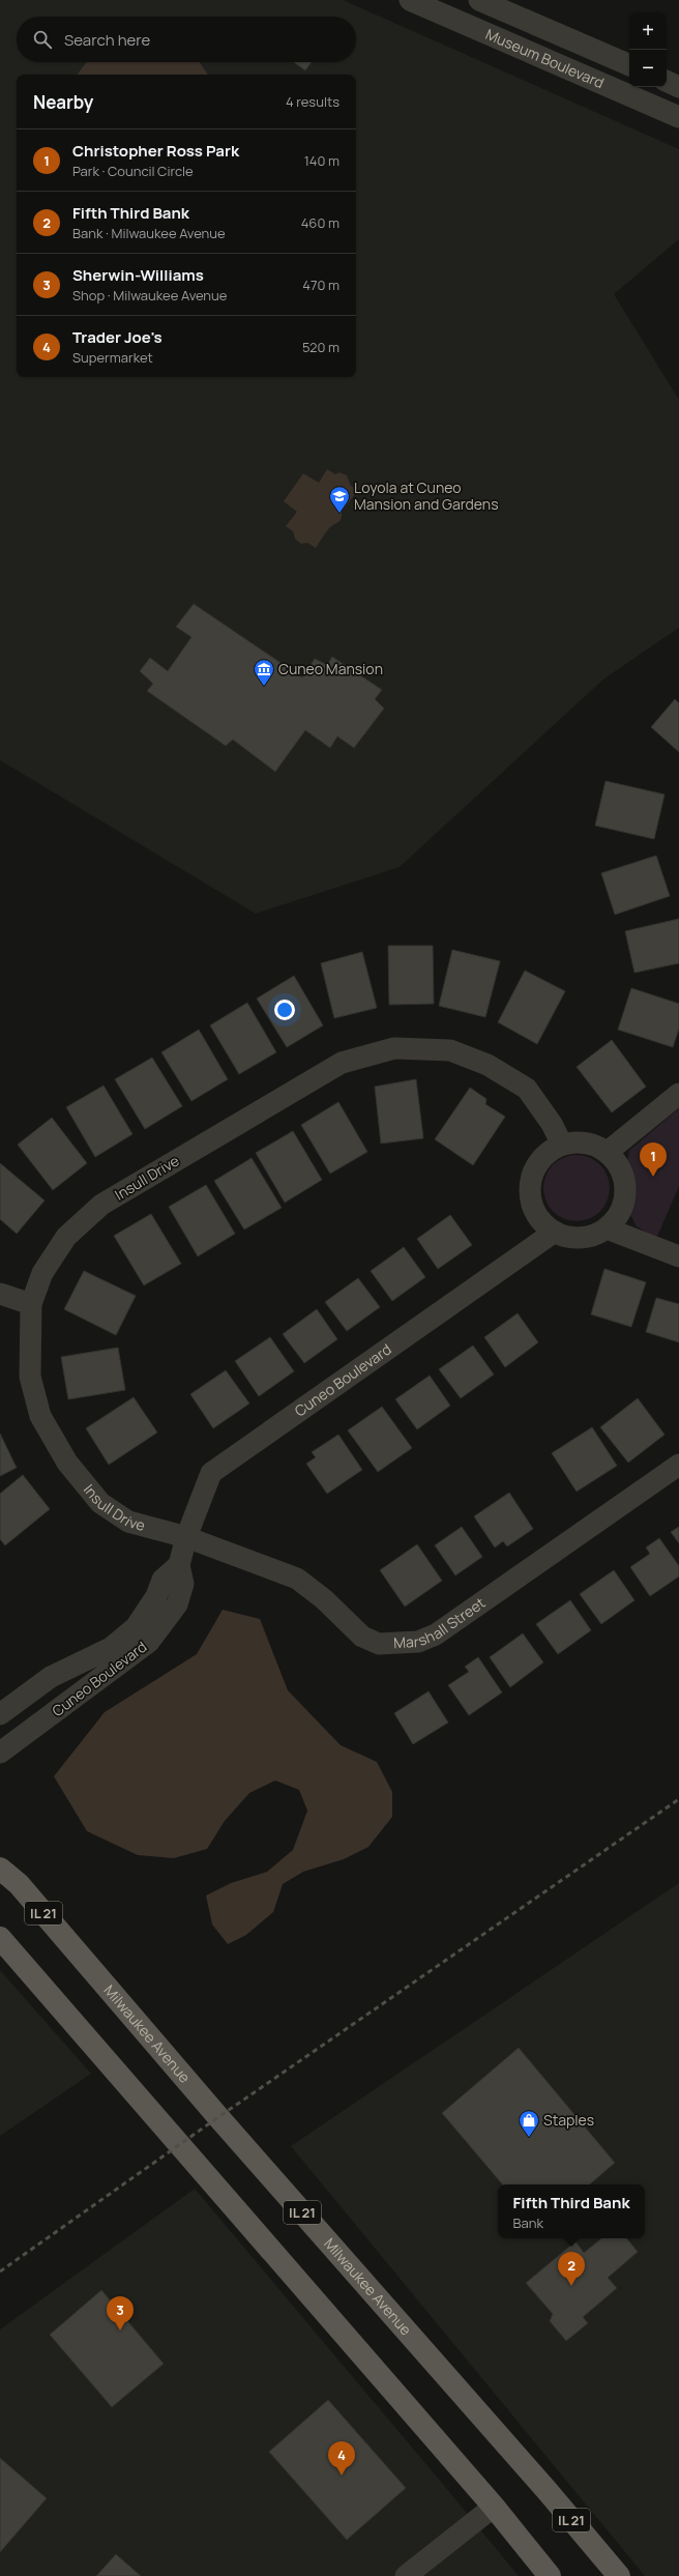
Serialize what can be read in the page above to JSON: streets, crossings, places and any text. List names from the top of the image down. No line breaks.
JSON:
{"streets":{"main road":["IL 21","Milwaukee Avenue"],"street":["Museum Boulevard","Insull Drive","Cuneo Boulevard","Marshall Street"]},"crossings":[["Insull Drive","Cuneo Boulevard"],["Insull Drive","Marshall Street"],["Cuneo Boulevard","Marshall Street"]],"places":{"school or university":["Loyola at Cuneo Mansion and Gardens"],"museum":["Cuneo Mansion"],"shop":["Staples"]},"page":{"map_buttons":["+","−"],"search":"Search here","heading":["Nearby","4 results"],"list":[{"mark":"1","name":"Christopher Ross Park","note":"Park · Council Circle","value":"140 m"},{"mark":"2","name":"Fifth Third Bank","note":"Bank · Milwaukee Avenue","value":"460 m"},{"mark":"3","name":"Sherwin-Williams","note":"Shop · Milwaukee Avenue","value":"470 m"},{"mark":"4","name":"Trader Joe's","note":"Supermarket","value":"520 m"}],"pins":["1","2","3","4"],"popup":["Fifth Third Bank","Bank"]}}
